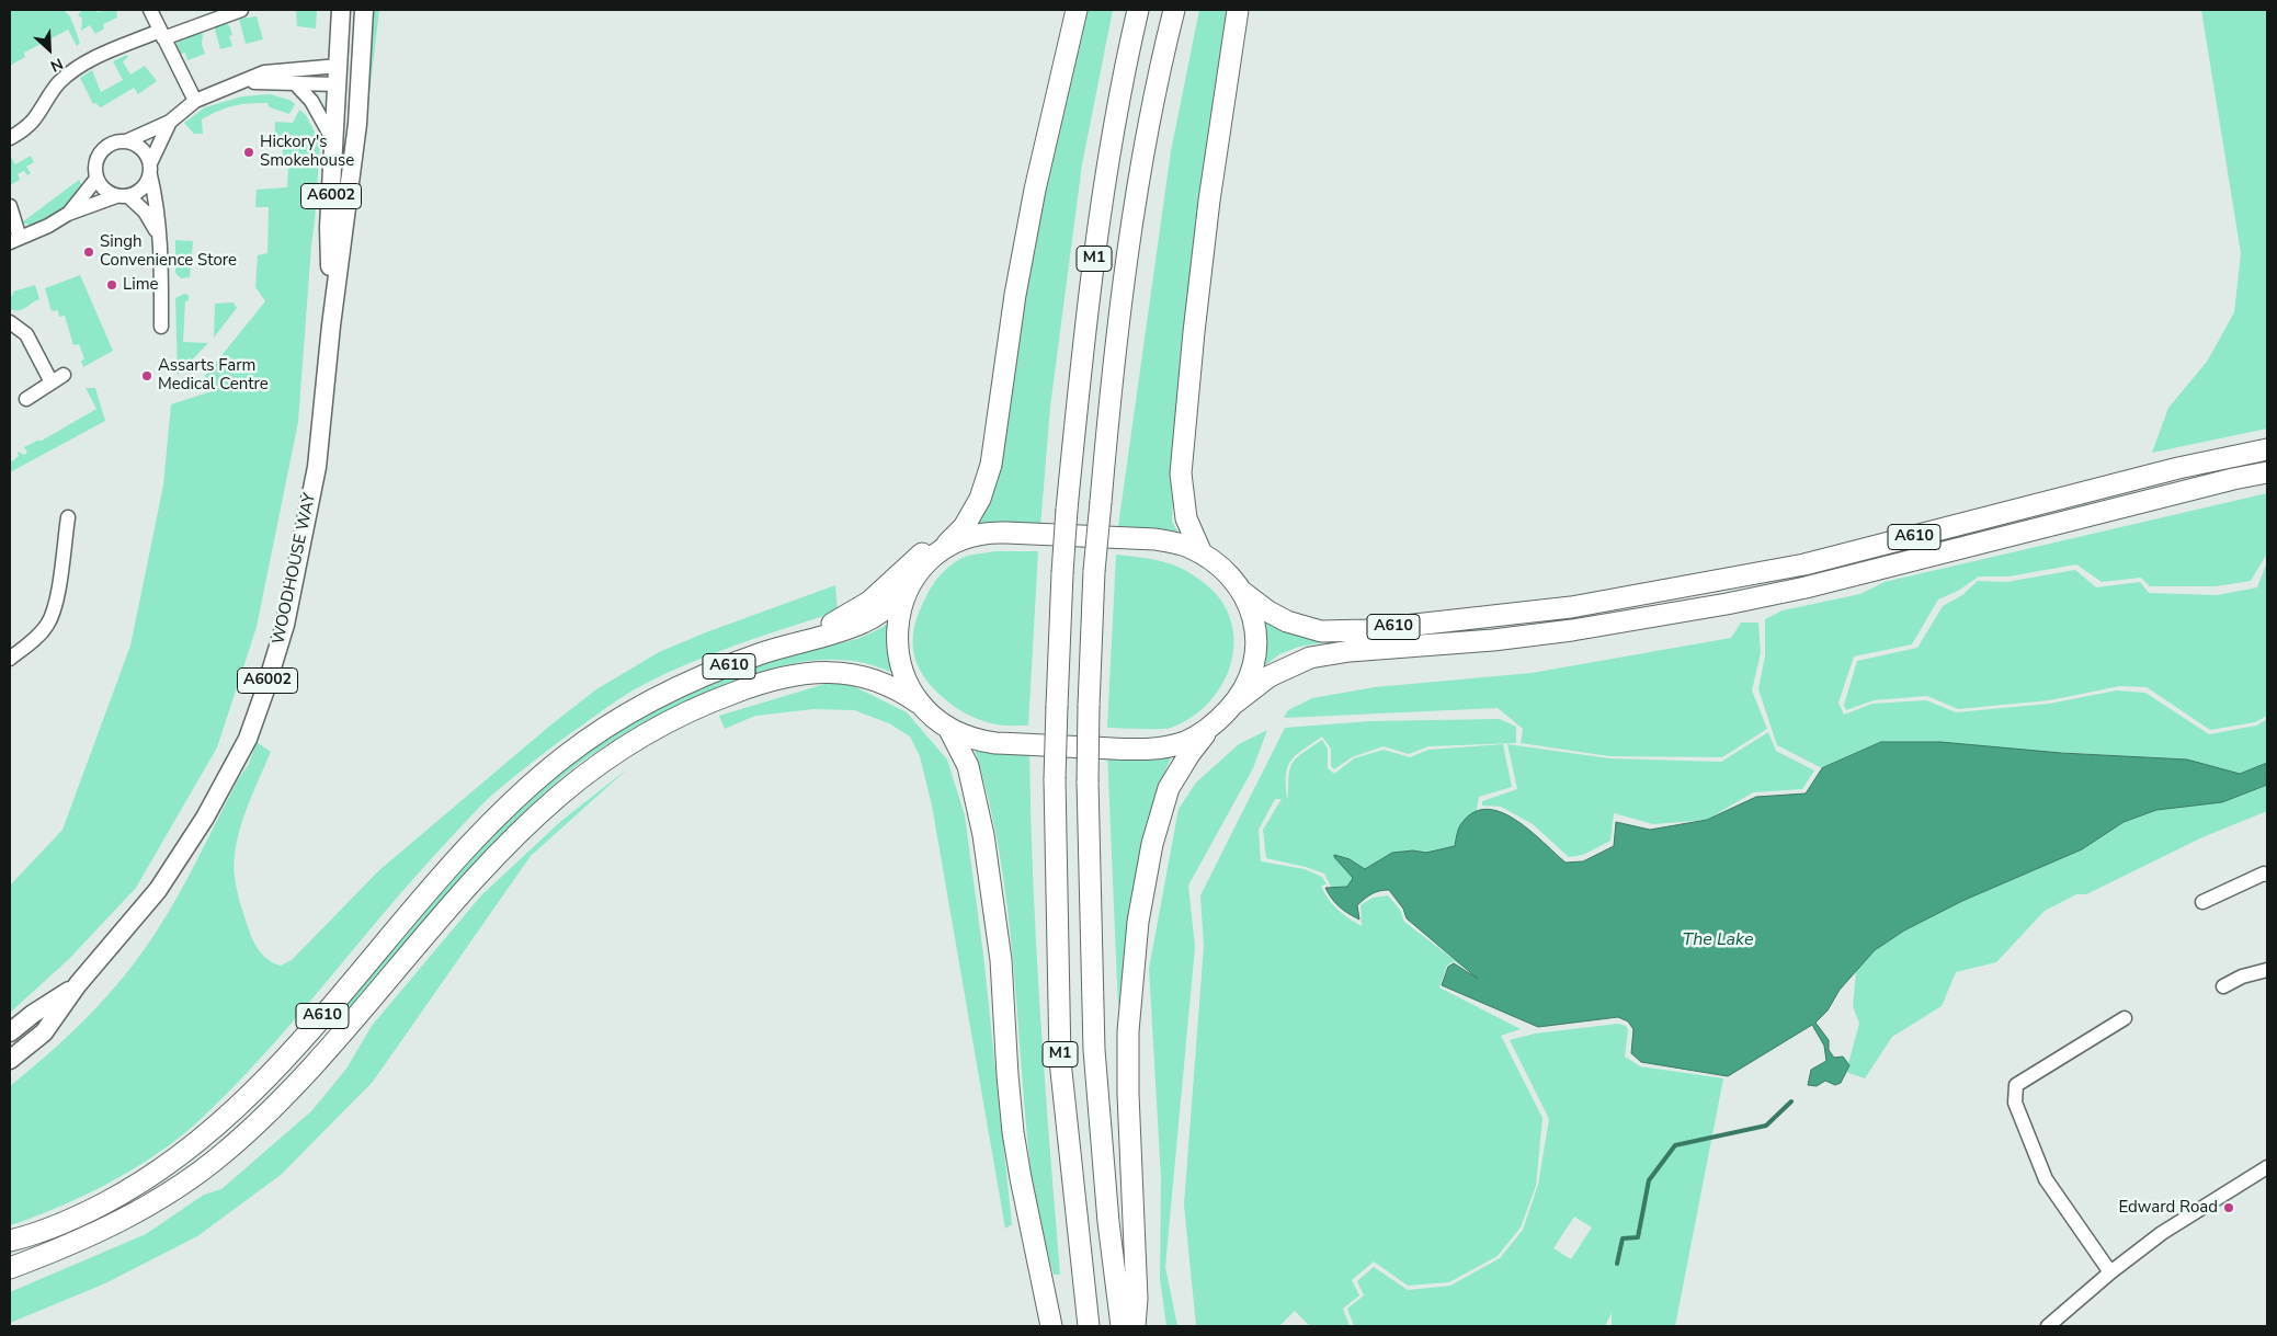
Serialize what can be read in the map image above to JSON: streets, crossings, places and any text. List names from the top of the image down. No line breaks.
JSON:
{"streets":{"highway":["M1","A610"],"main road":["A6002","WOODHOUSE WAY"]},"crossings":[["A6002","WOODHOUSE WAY"]],"water":["The Lake"],"places":["Hickory's Smokehouse","Singh Convenience Store","Lime","Assarts Farm Medical Centre","Edward Road"],"north":"bottom right"}
